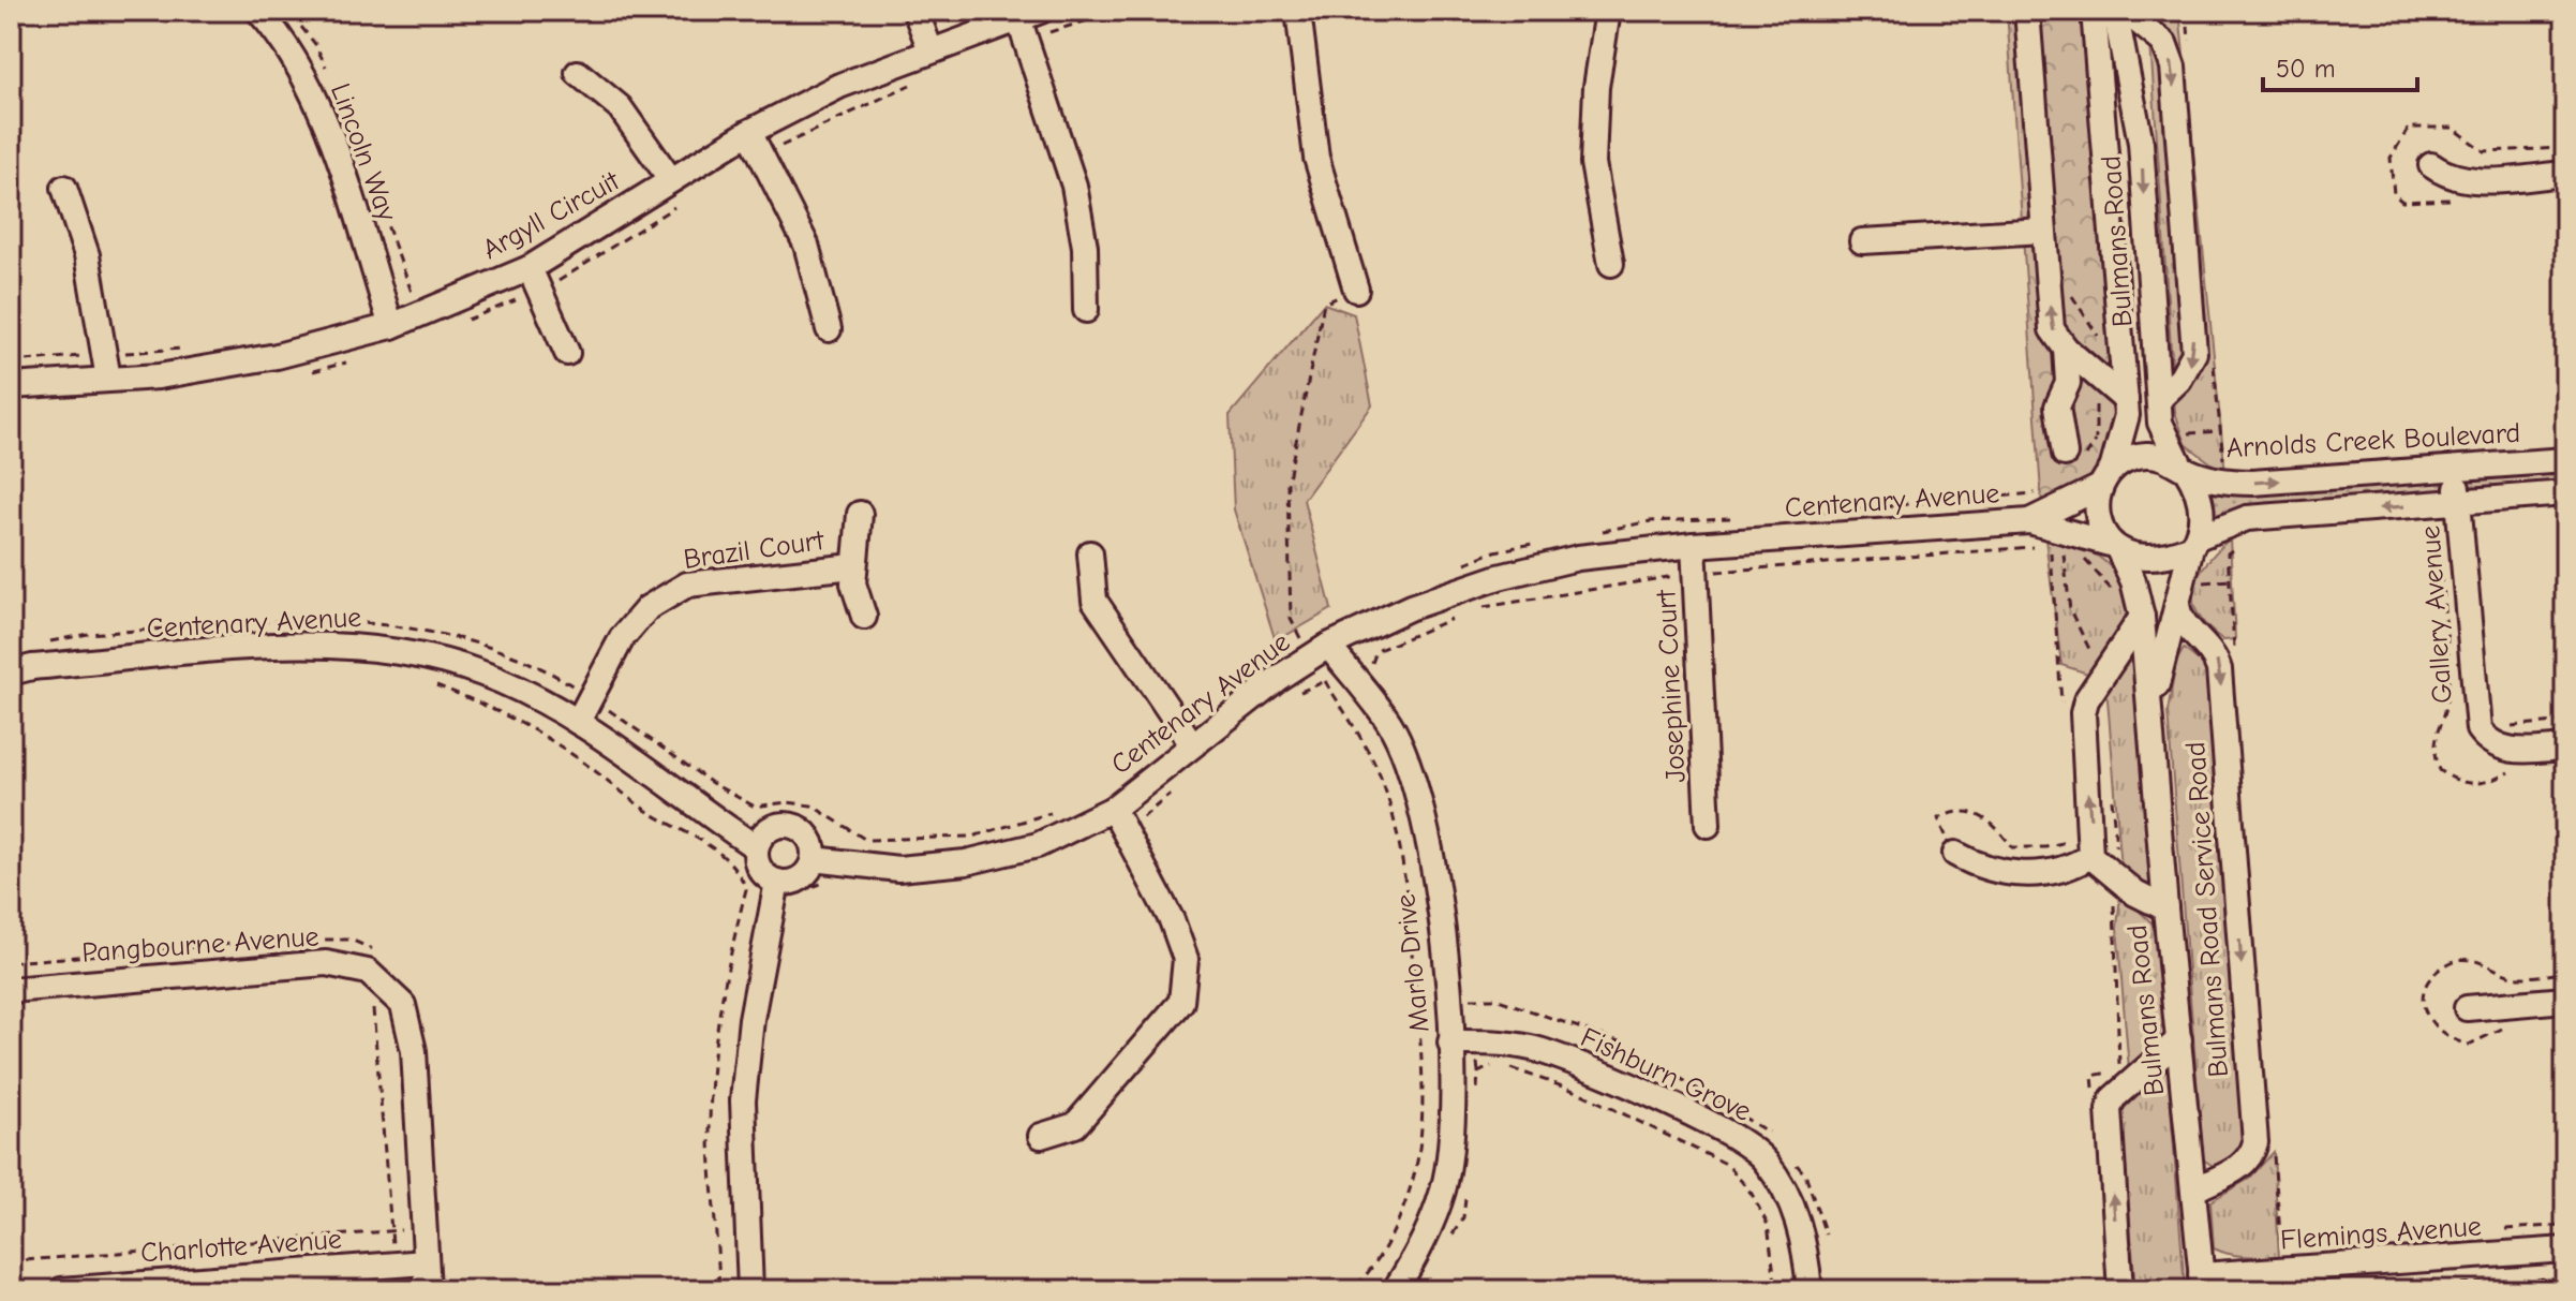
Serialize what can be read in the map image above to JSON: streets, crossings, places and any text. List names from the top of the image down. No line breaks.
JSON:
{"streets":{"street":["Lincoln Way","Argyll Circuit","Bulmans Road","Arnolds Creek Boulevard","Centenary Avenue","Brazil Court","Gallery Avenue","Josephine Court","Bulmans Road Service Road","Pangbourne Avenue","Marlo Drive","Fishburn Grove","Flemings Avenue","Charlotte Avenue"]},"crossings":[["Lincoln Way","Argyll Circuit"],["Bulmans Road","Arnolds Creek Boulevard"],["Bulmans Road","Centenary Avenue"],["Bulmans Road","Bulmans Road Service Road"],["Bulmans Road","Flemings Avenue"],["Arnolds Creek Boulevard","Centenary Avenue"],["Centenary Avenue","Brazil Court"],["Centenary Avenue","Josephine Court"],["Centenary Avenue","Marlo Drive"],["Pangbourne Avenue","Charlotte Avenue"],["Marlo Drive","Fishburn Grove"]],"scale_bar":"50 m"}
